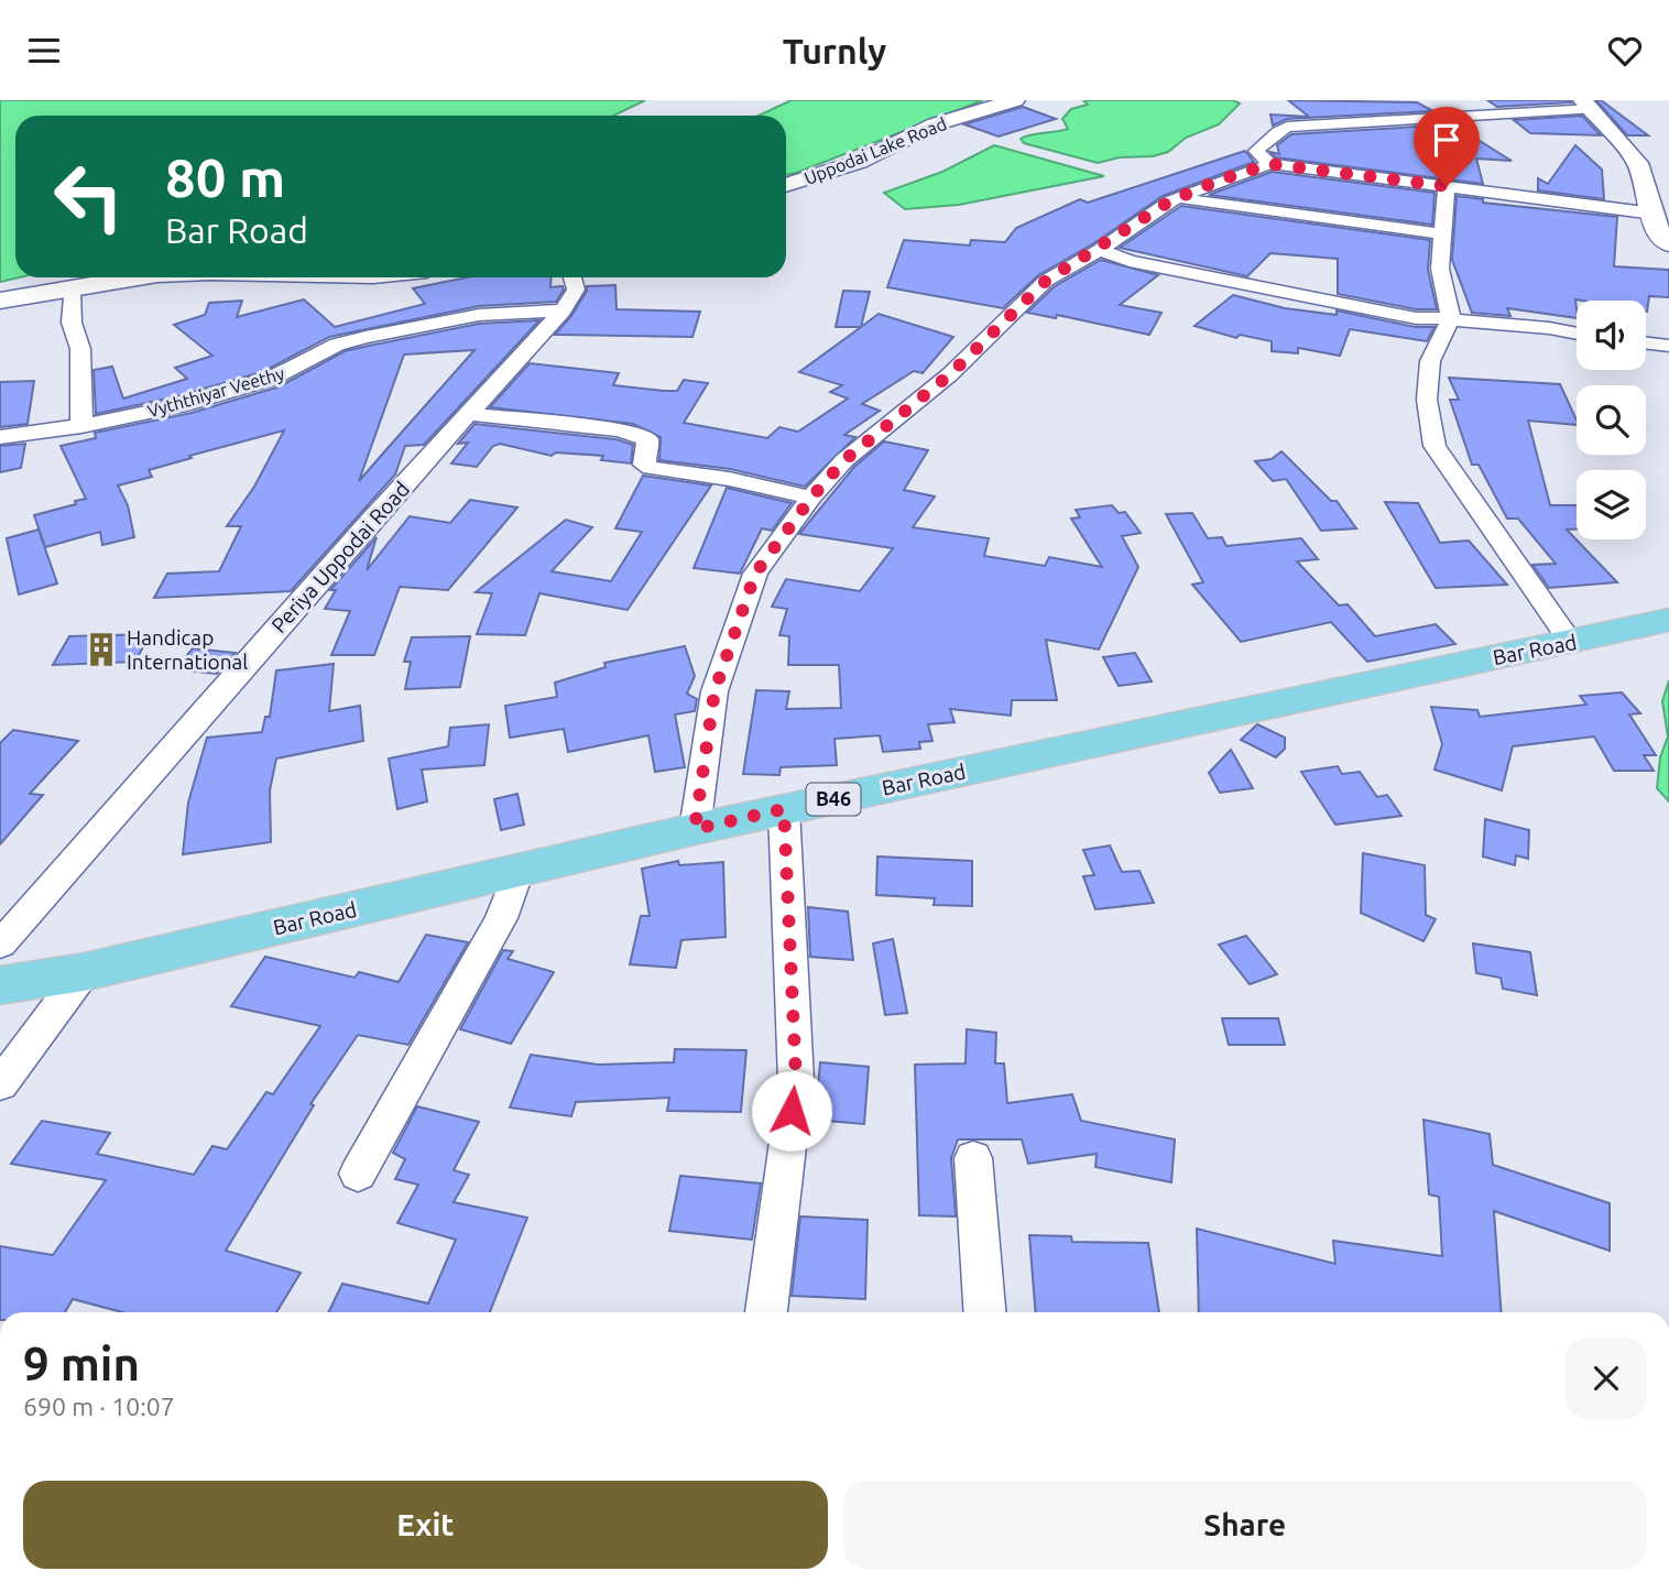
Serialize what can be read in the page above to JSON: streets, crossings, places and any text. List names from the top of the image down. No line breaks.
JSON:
{"streets":{"main road":["Bar Road","B46"],"street":["Uppodai Lake Road","Vyththiyar Veethy","Periya Uppodai Road"]},"crossings":[["Vyththiyar Veethy","Periya Uppodai Road"]],"places":{"building":["Handicap International"]},"page":{"header":"Turnly","turn":["80 m","Bar Road"],"heading":["9 min","690 m · 10:07"],"buttons":["Exit","Share"]}}
